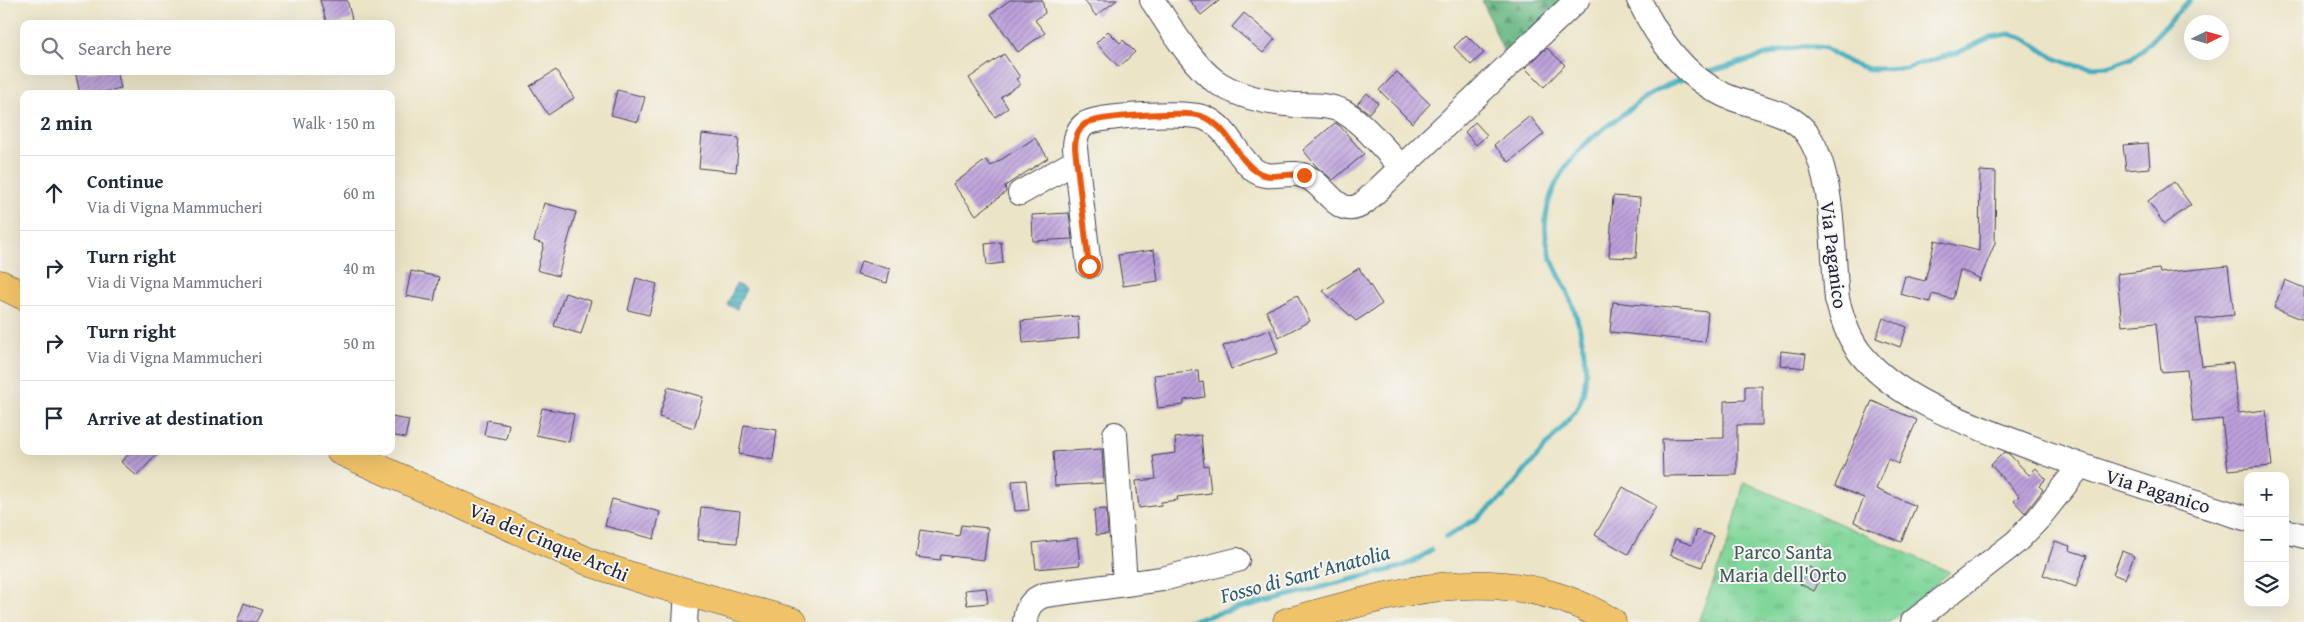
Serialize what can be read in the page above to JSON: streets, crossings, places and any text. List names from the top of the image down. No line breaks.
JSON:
{"streets":{"main road":["Via dei Cinque Archi"],"street":["Via Paganico"]},"water":["Fosso di Sant'Anatolia"],"parks":["Parco Santa Maria dell'Orto"],"north":"right","page":{"search":"Search here","heading":["2 min","Walk · 150 m"],"list":[["Continue","Via di Vigna Mammucheri","60 m"],["Turn right","Via di Vigna Mammucheri","40 m"],["Turn right","Via di Vigna Mammucheri","50 m"],"Arrive at destination"],"map_buttons":["+","−"]}}
